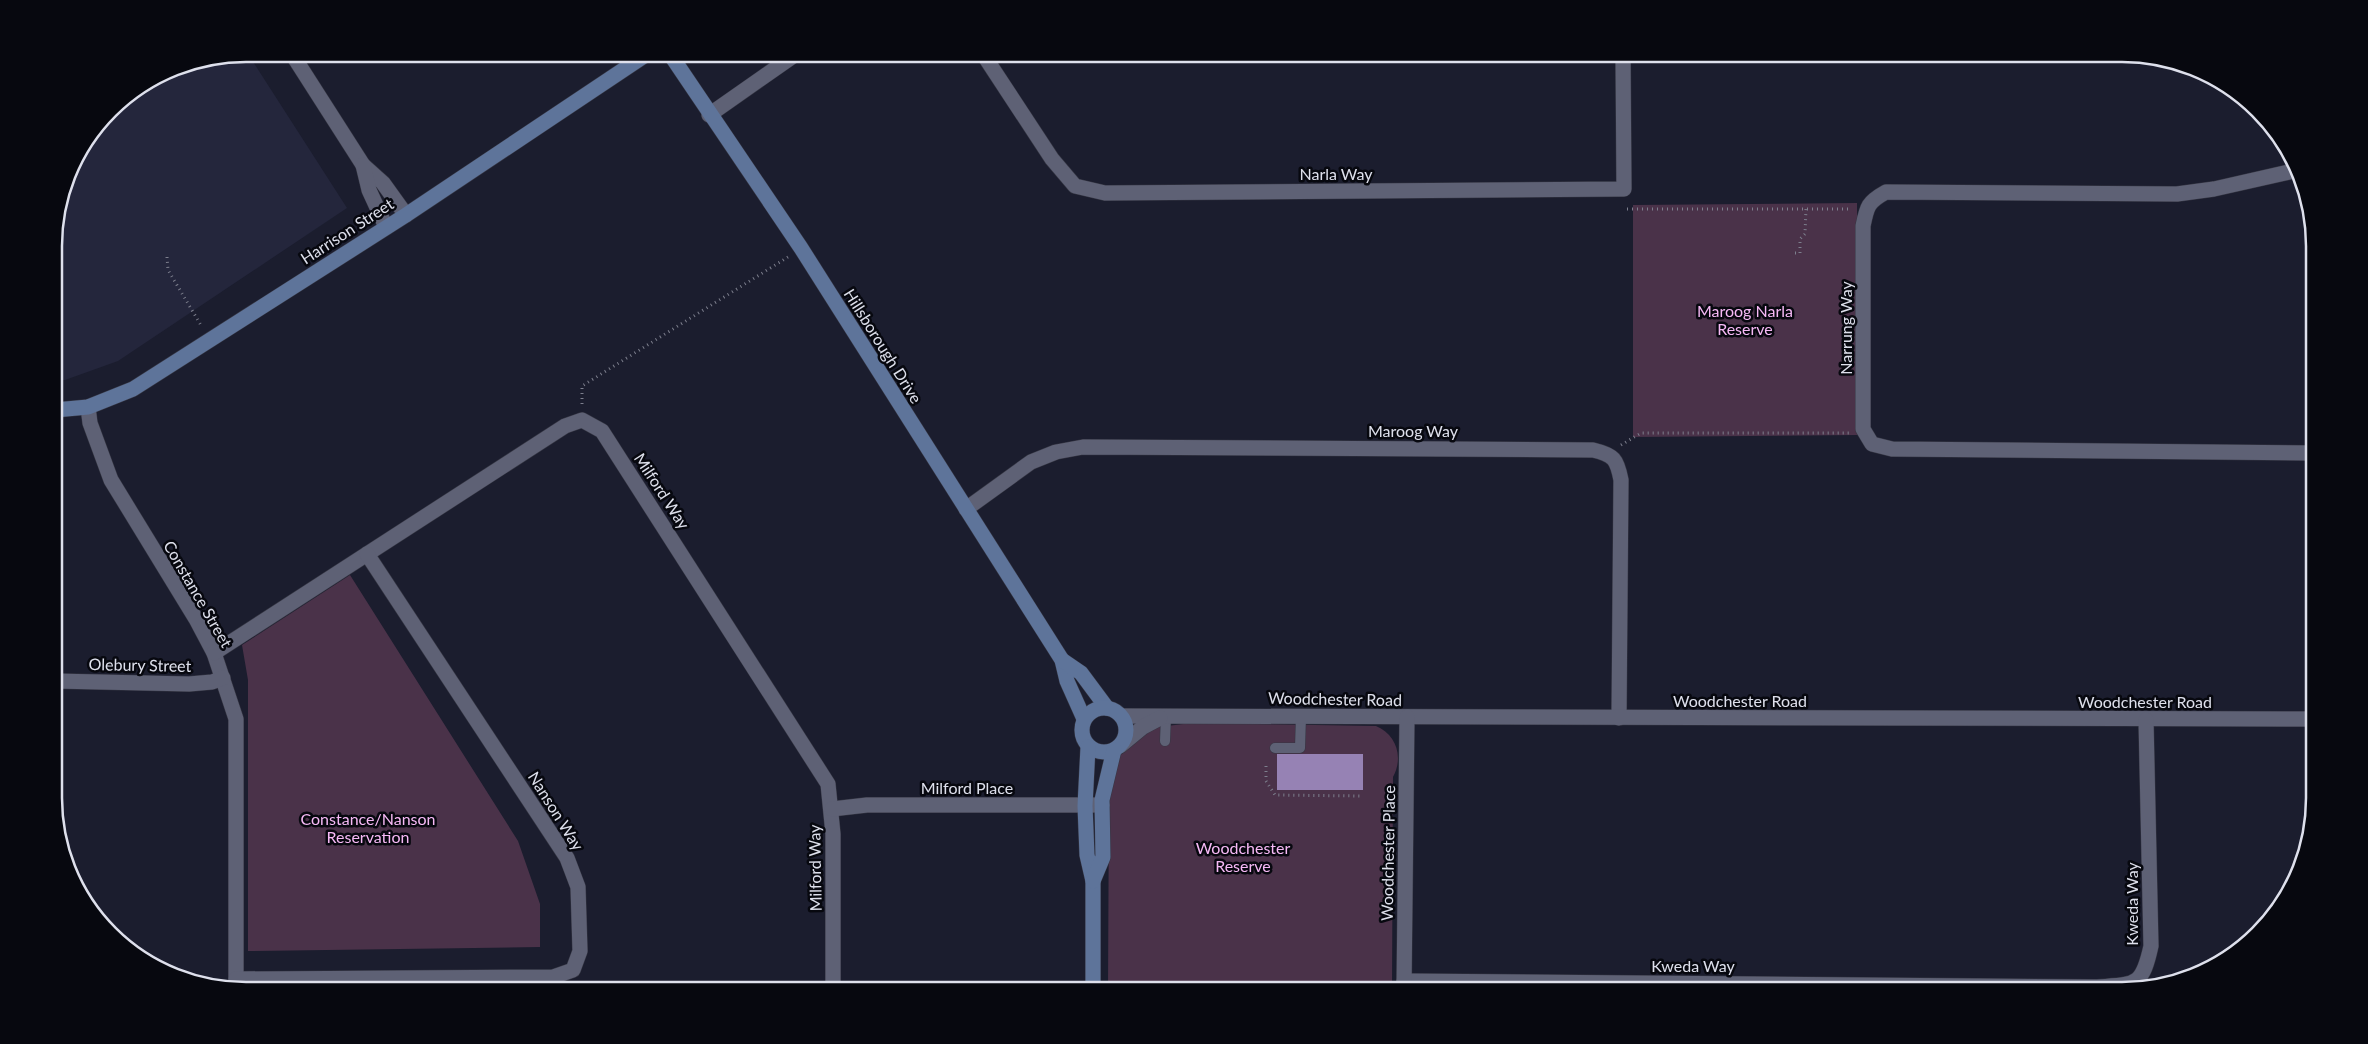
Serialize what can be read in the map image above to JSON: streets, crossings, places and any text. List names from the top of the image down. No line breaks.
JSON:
{"streets":{"street":["Narla Way","Harrison Street","Narrung Way","Hillsborough Drive","Maroog Way","Milford Way","Constance Street","Olebury Street","Woodchester Road","Milford Place","Nanson Way","Woodchester Place","Kweda Way"]},"crossings":[["Harrison Street","Constance Street"],["Hillsborough Drive","Maroog Way"],["Hillsborough Drive","Woodchester Road"],["Milford Way","Milford Place"],["Constance Street","Olebury Street"],["Woodchester Road","Woodchester Place"],["Woodchester Road","Kweda Way"]],"parks":["Maroog Narla Reserve","Constance/Nanson Reservation","Woodchester Reserve"]}
